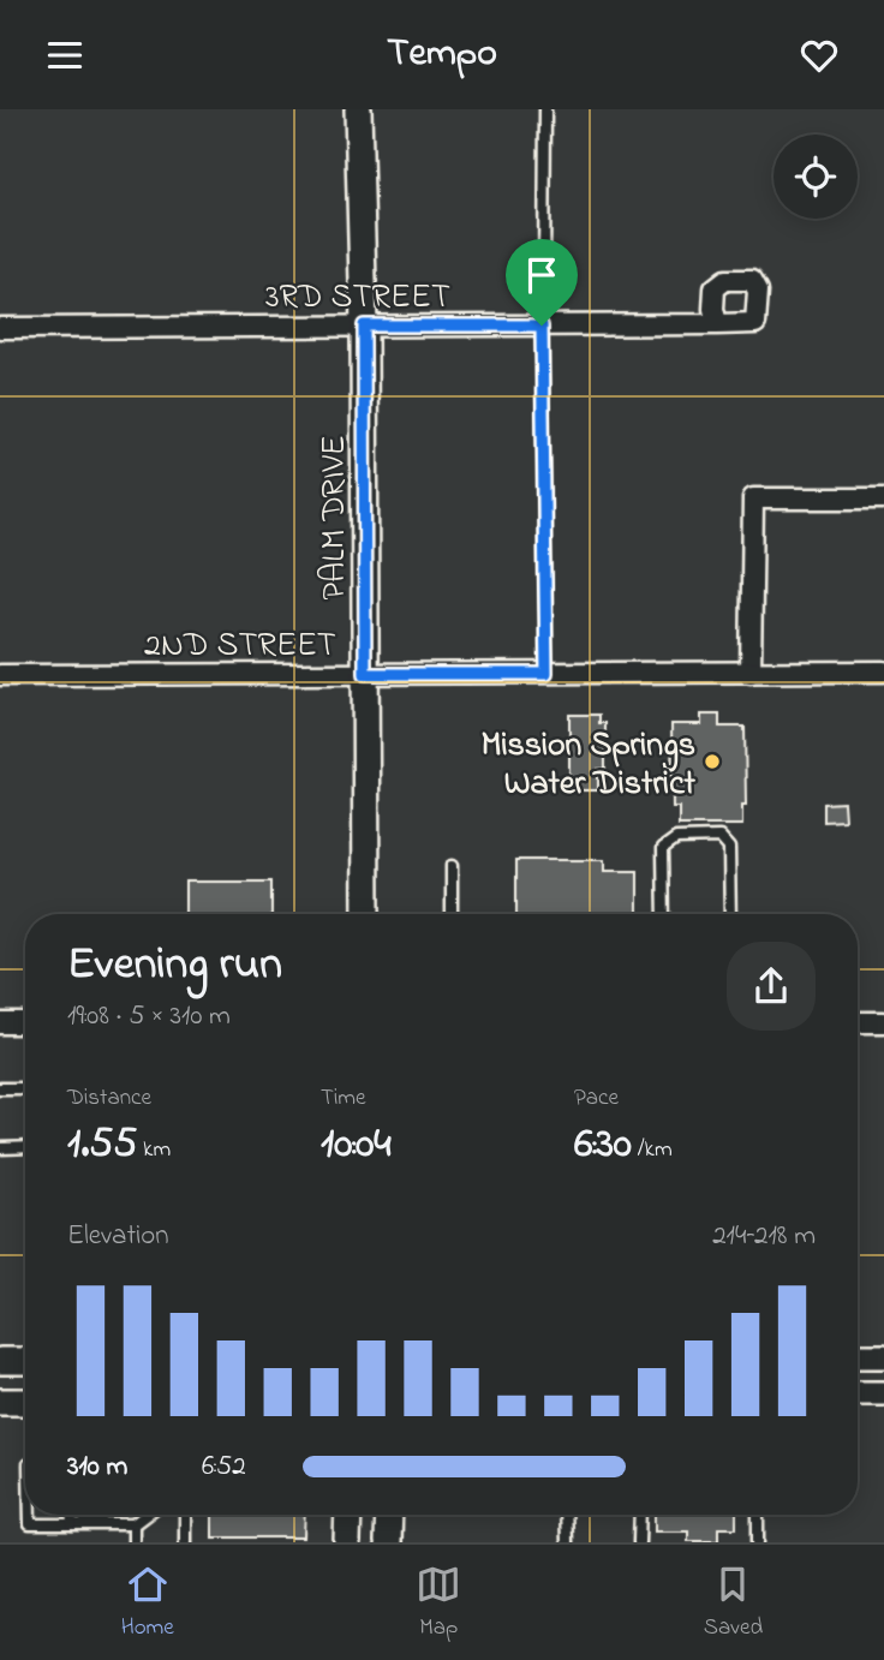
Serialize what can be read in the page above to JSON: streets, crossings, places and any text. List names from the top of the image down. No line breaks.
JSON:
{"streets":{"main road":["PALM DRIVE"],"street":["3RD STREET","2ND STREET"]},"crossings":[["3RD STREET","PALM DRIVE"],["PALM DRIVE","2ND STREET"]],"places":["Mission Springs Water District"],"page":{"header":"Tempo","heading":["Evening run","19:08 · 5 × 310 m"],"stats":[["Distance","1.55 km"],["Time","10:04"],["Pace","6:30 /km"]],"chart":["Elevation","214–218 m"],"list":[{"name":"310 m","note":"6:52"}],"tabs":["Home","Map","Saved"]}}
